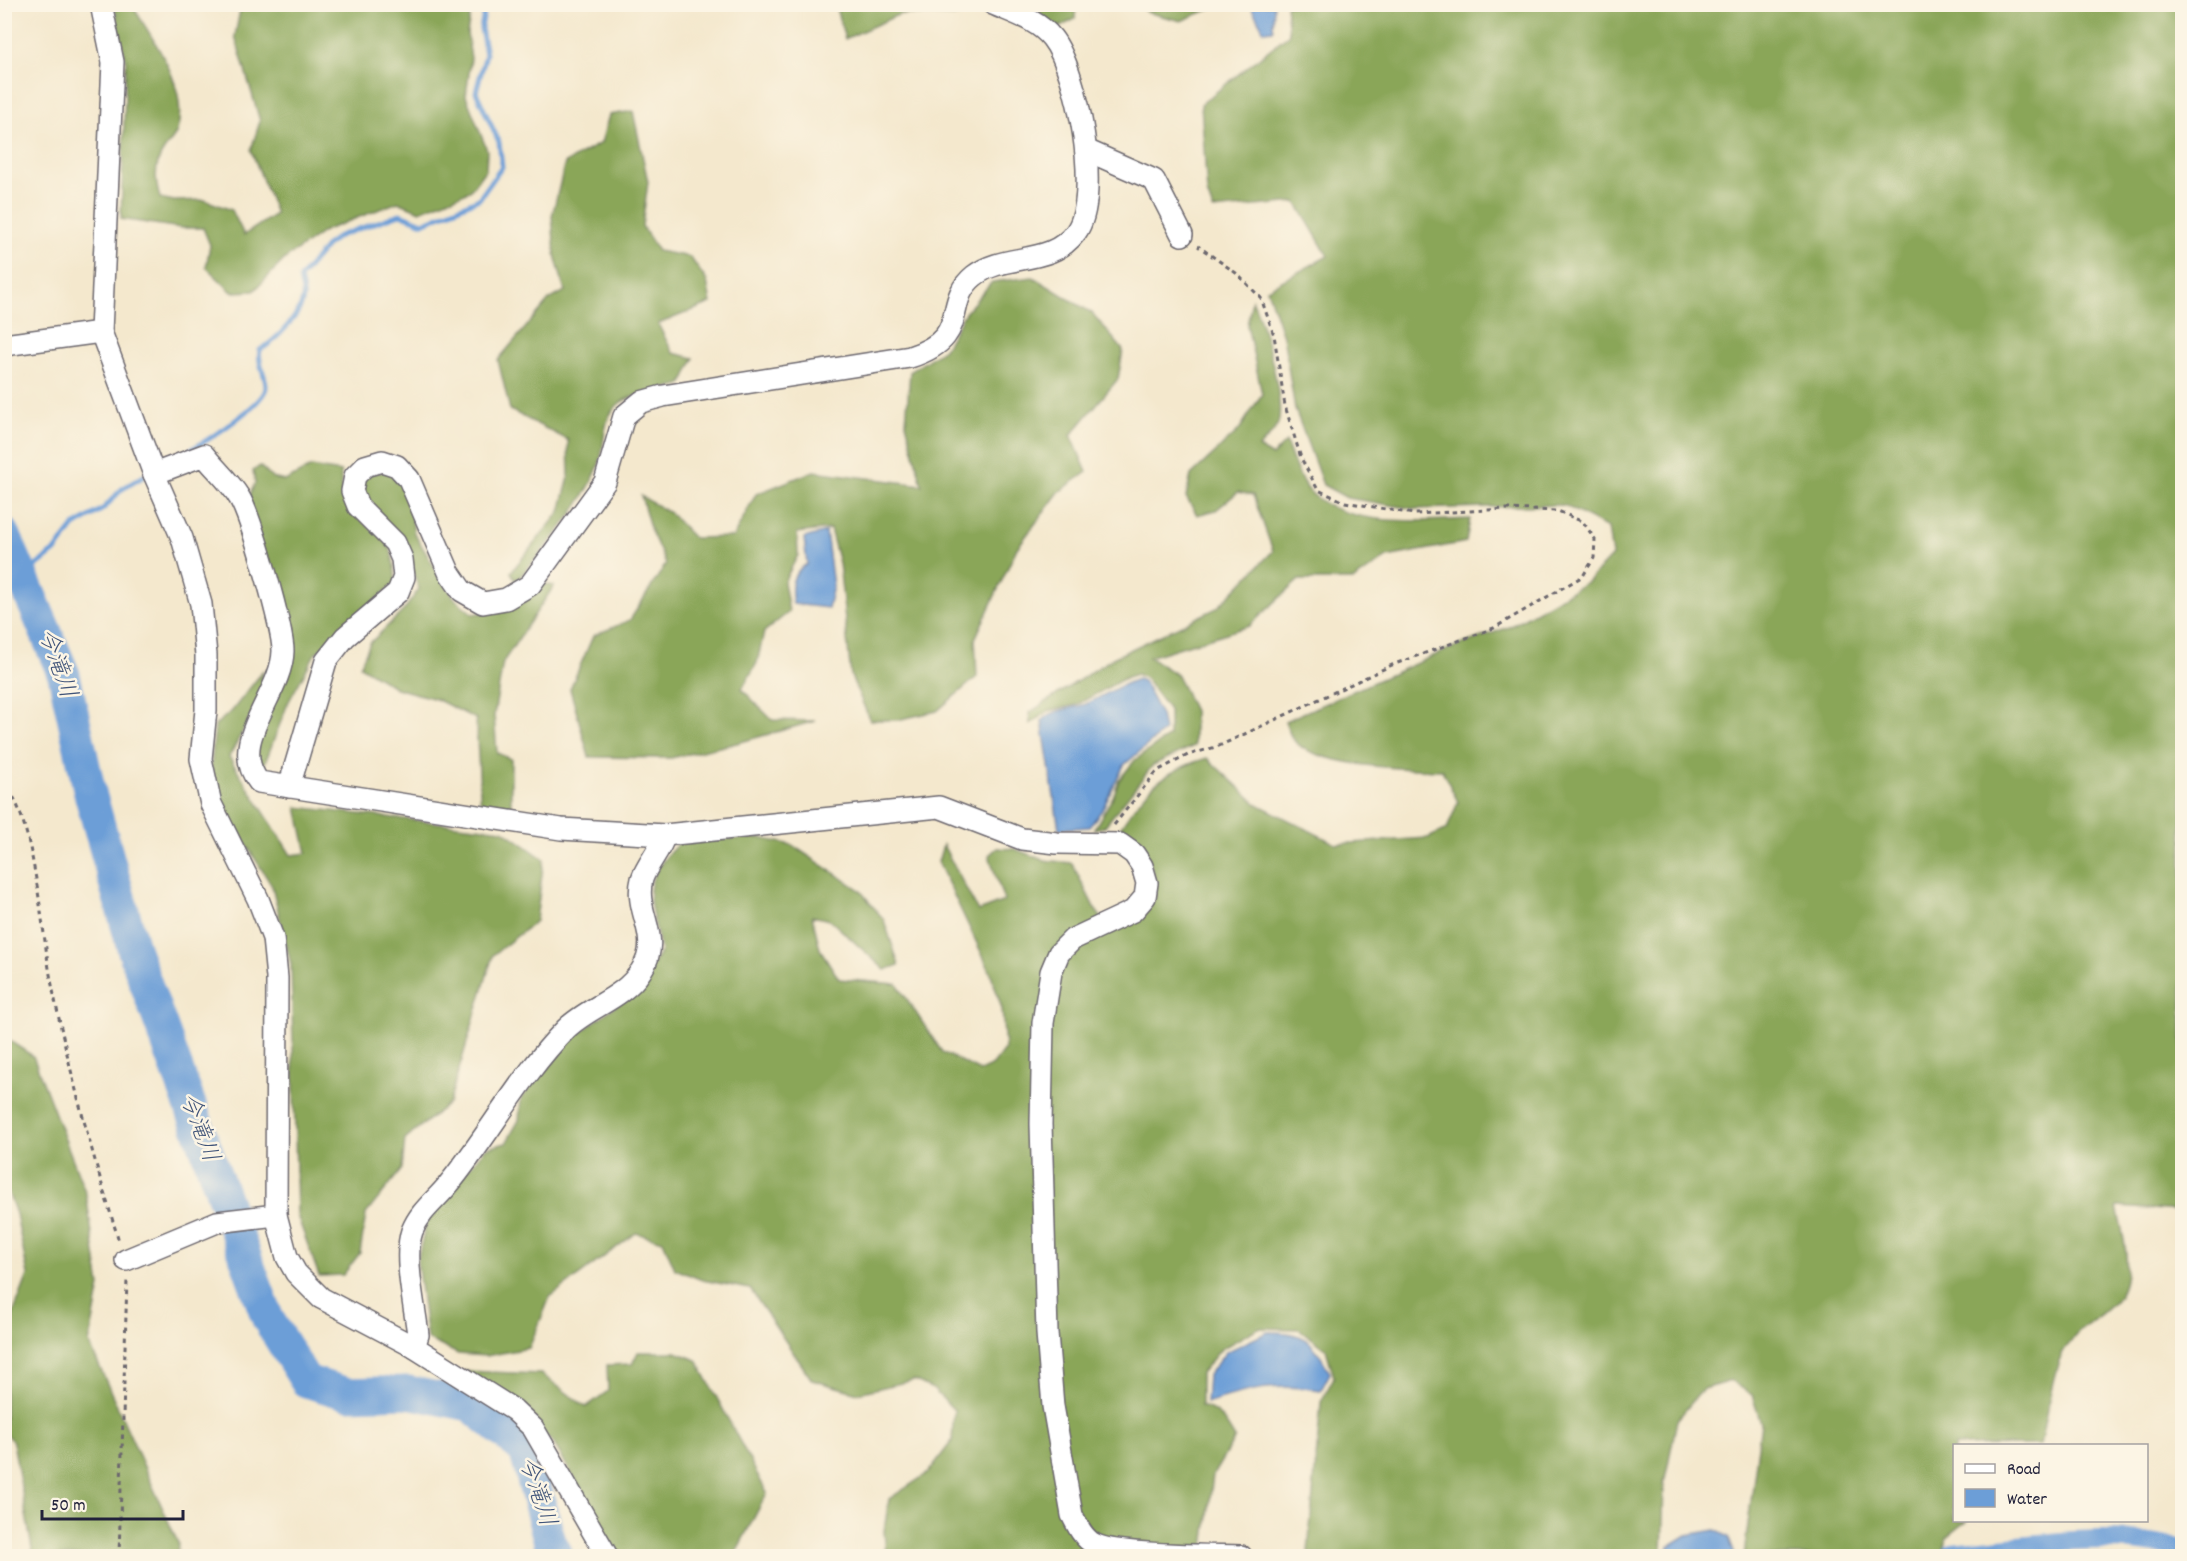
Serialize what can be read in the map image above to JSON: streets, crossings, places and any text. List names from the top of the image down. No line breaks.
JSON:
{"water":["今滝川"],"legend":["Road","Water"],"scale_bar":"50 m"}
